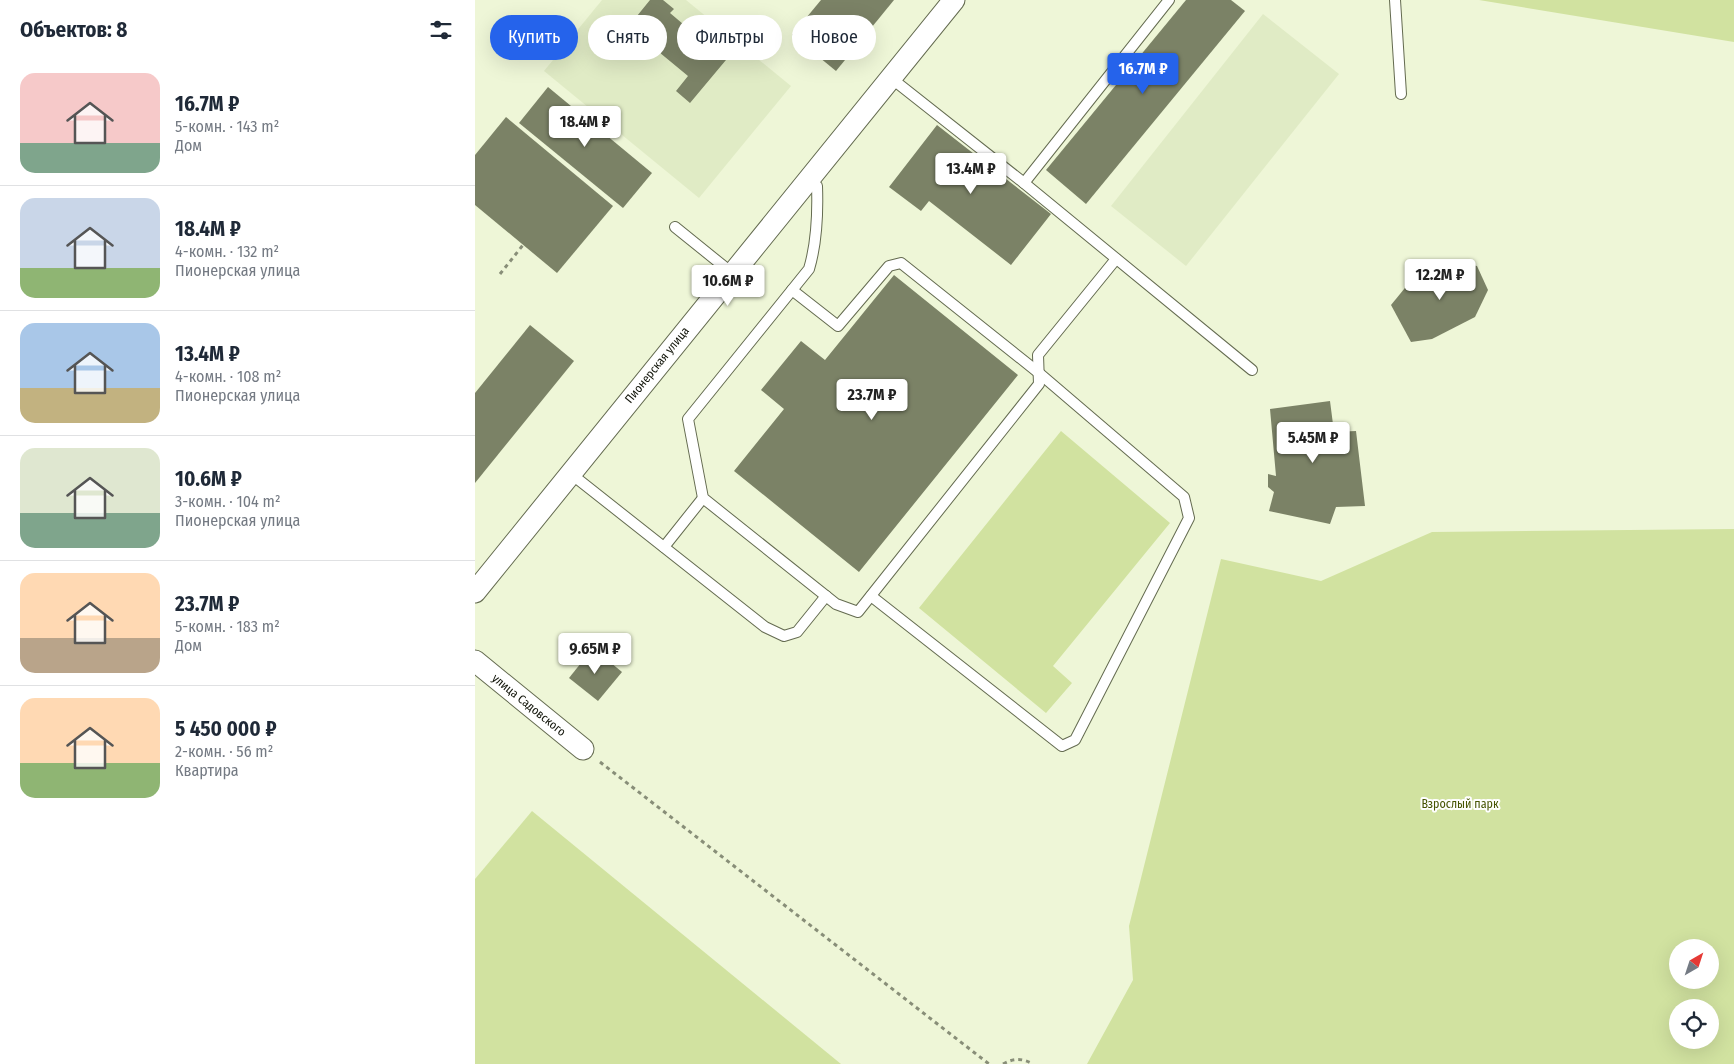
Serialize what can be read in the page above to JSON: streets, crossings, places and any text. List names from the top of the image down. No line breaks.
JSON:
{"streets":{"street":["Пионерская улица","улица Садовского"]},"parks":["Взрослый парк"],"north":"top right","page":{"heading":"Объектов: 8","chip":["Купить","Снять","Фильтры","Новое"],"price":["16.7M ₽","18.4M ₽","13.4M ₽","12.2M ₽","10.6M ₽","23.7M ₽","5.45M ₽","9.65M ₽"],"list":[{"name":"16.7M ₽","note":"5-комн. · 143 m² · Дом"},{"name":"18.4M ₽","note":"4-комн. · 132 m² · Пионерская улица"},{"name":"13.4M ₽","note":"4-комн. · 108 m² · Пионерская улица"},{"name":"10.6M ₽","note":"3-комн. · 104 m² · Пионерская улица"},{"name":"23.7M ₽","note":"5-комн. · 183 m² · Дом"},{"name":"5 450 000 ₽","note":"2-комн. · 56 m² · Квартира"}]}}
